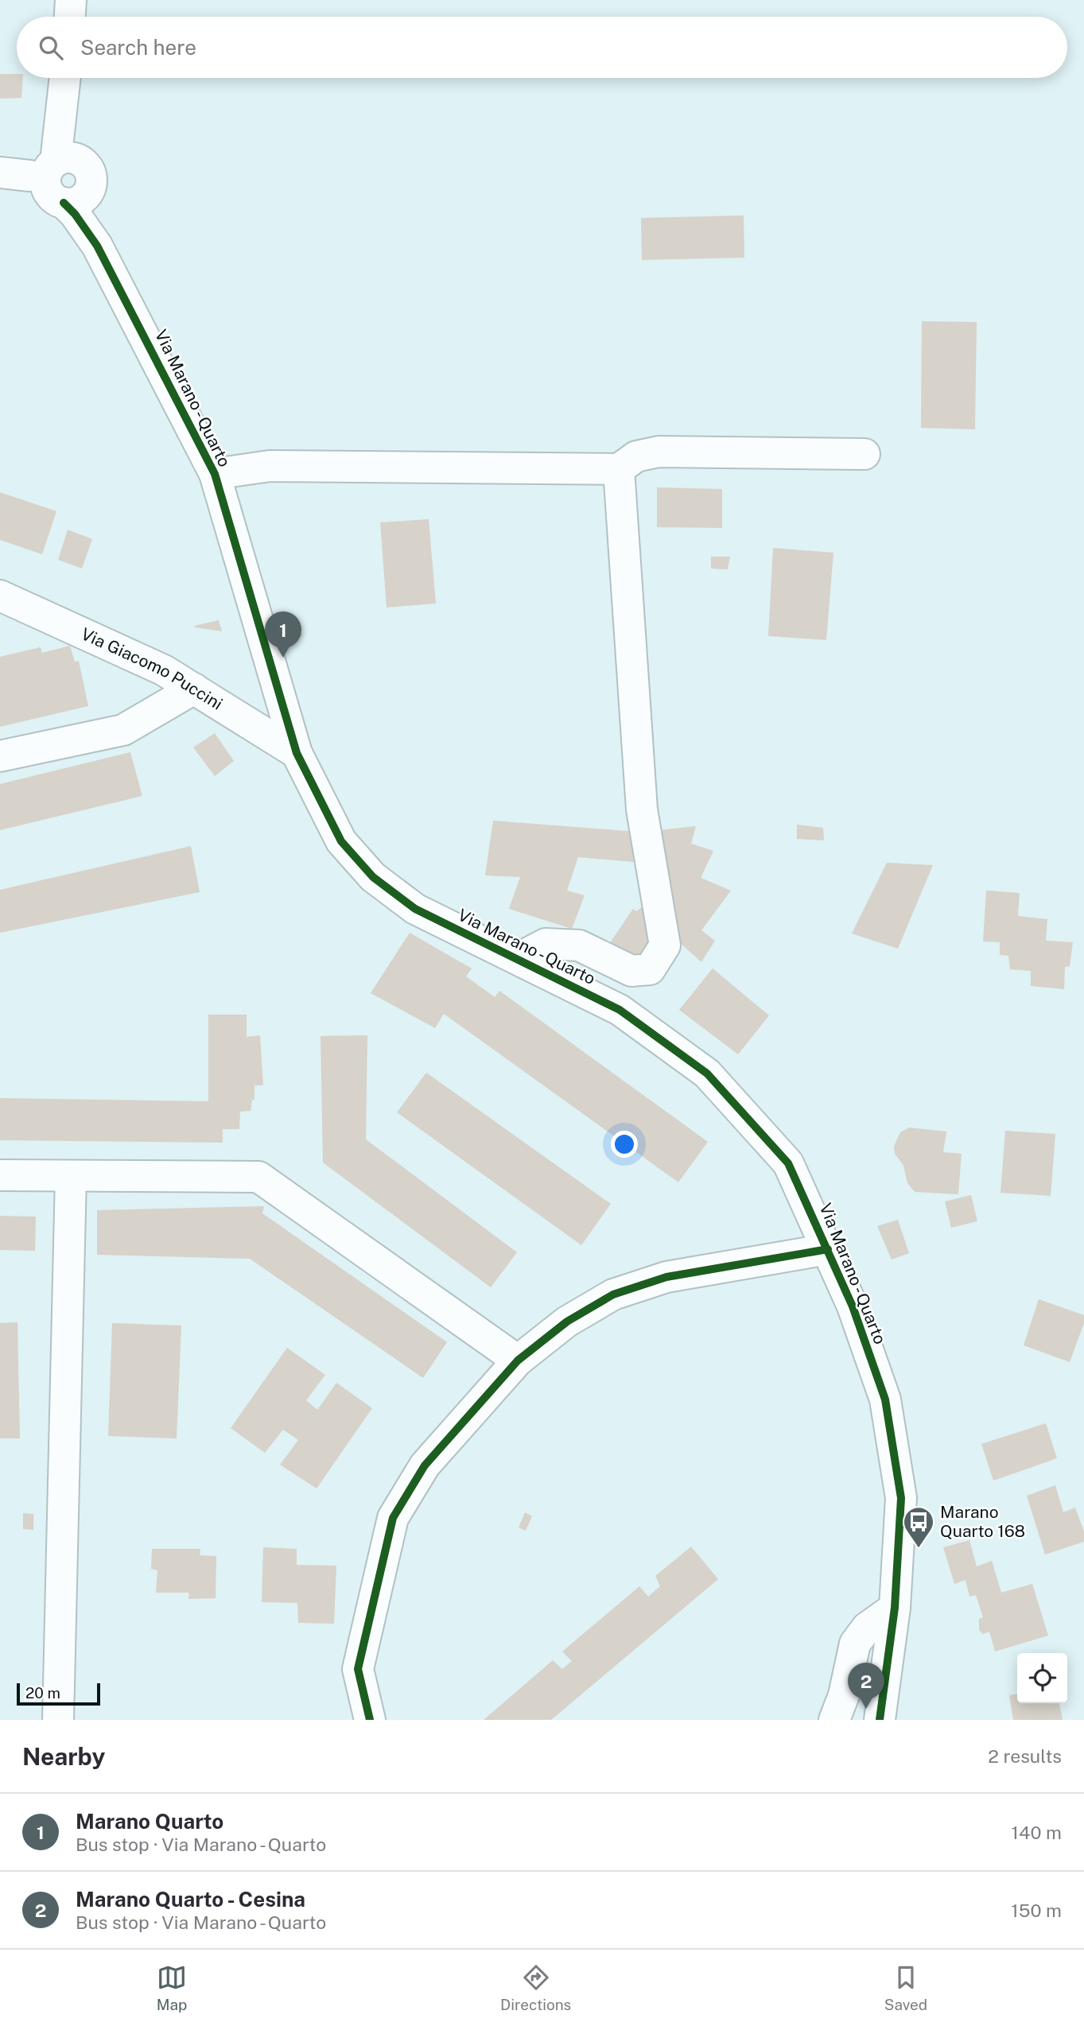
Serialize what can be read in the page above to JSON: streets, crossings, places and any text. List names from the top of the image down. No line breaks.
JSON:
{"streets":{"street":["Via Marano - Quarto","Via Giacomo Puccini"]},"crossings":[["Via Marano - Quarto","Via Giacomo Puccini"]],"places":{"bus stop":["Marano Quarto 168"]},"scale_bar":"20 m","page":{"search":"Search here","pins":["1","2"],"scale":"20 m","heading":["Nearby","2 results"],"list":[{"mark":"1","name":"Marano Quarto","note":"Bus stop · Via Marano - Quarto","value":"140 m"},{"mark":"2","name":"Marano Quarto - Cesina","note":"Bus stop · Via Marano - Quarto","value":"150 m"}],"nav":["Map","Directions","Saved"]}}
